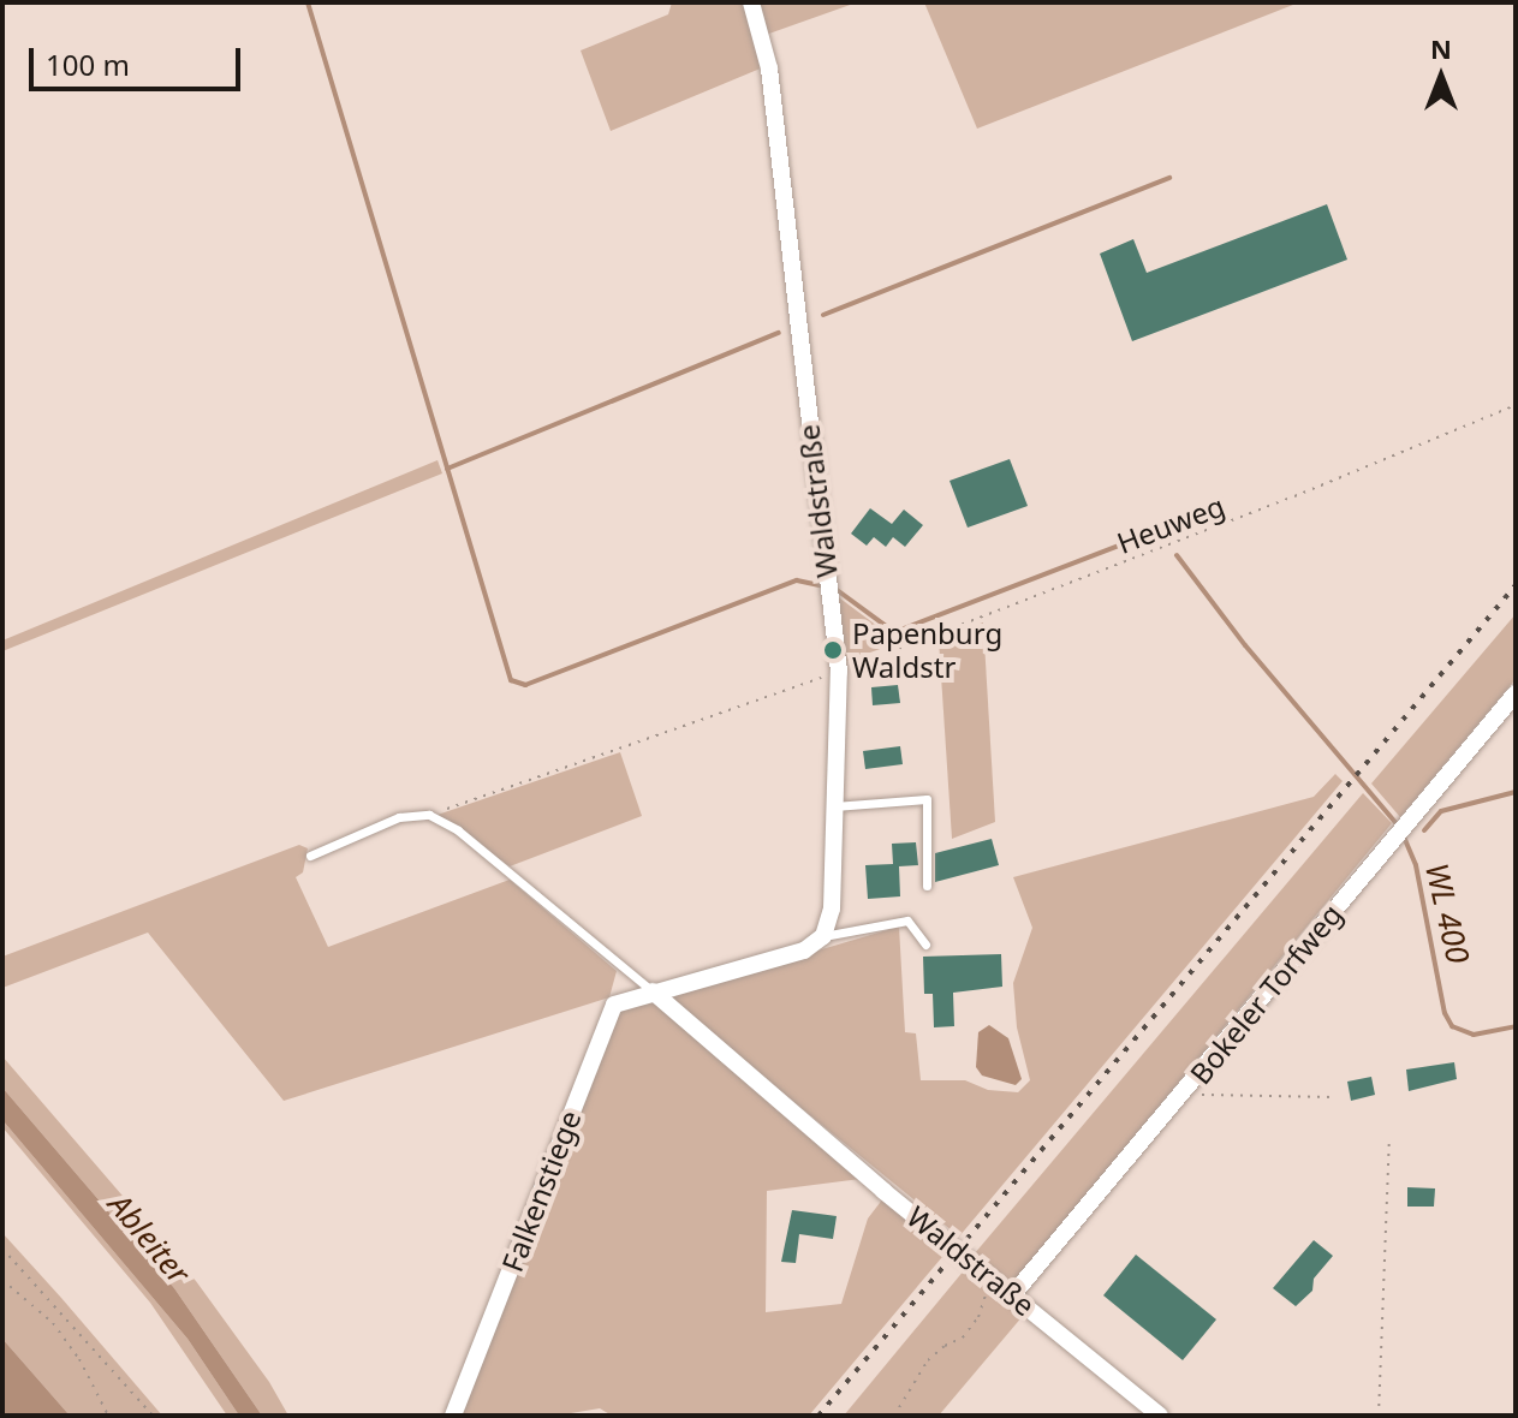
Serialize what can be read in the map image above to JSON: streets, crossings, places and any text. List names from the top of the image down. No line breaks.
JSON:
{"streets":{"street":["Waldstraße","Bokeler Torfweg","Falkenstiege"],"path":["Heuweg"]},"crossings":[["Waldstraße","Heuweg"],["Waldstraße","Bokeler Torfweg"],["Waldstraße","Falkenstiege"]],"water":["WL 400","Ableiter"],"places":["Papenburg Waldstr"],"scale_bar":"100 m","north":"top"}
